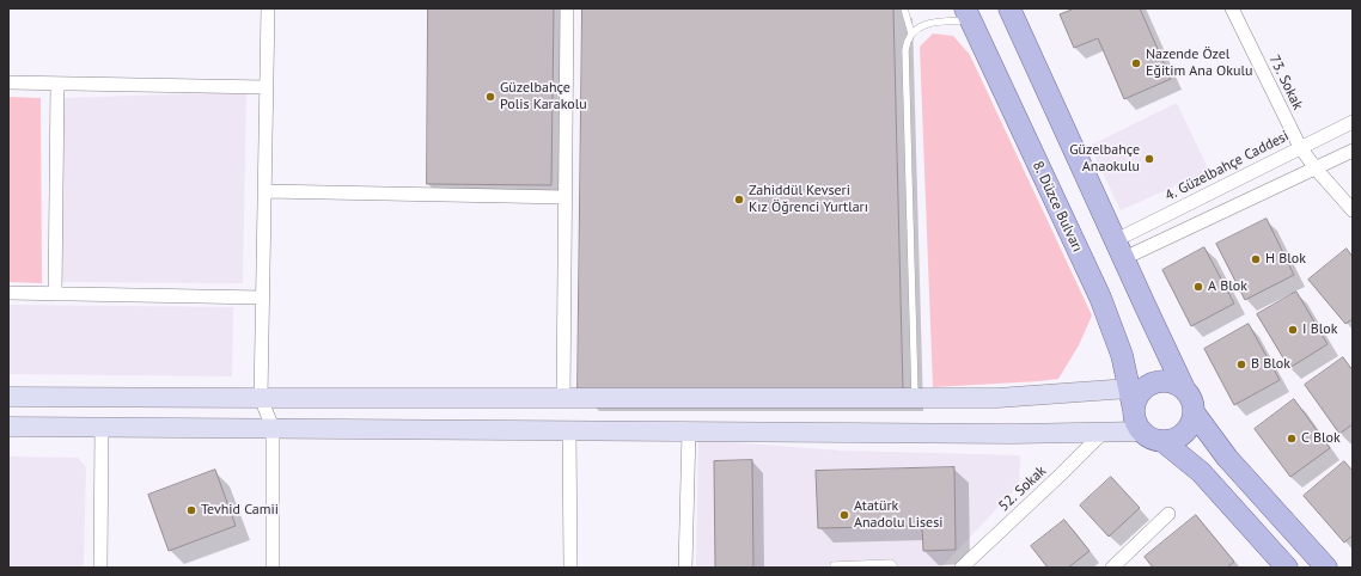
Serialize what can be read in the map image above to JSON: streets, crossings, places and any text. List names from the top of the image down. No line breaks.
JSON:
{"streets":{"main road":["8. Düzce Bulvarı"],"street":["73. Sokak","4. Güzelbahçe Caddesi","52. Sokak"]},"crossings":[["73. Sokak","4. Güzelbahçe Caddesi"]],"places":["Nazende Özel Eğitim Ana Okulu","Güzelbahçe Polis Karakolu","Güzelbahçe Anaokulu","Zahiddül Kevseri Kız Öğrenci Yurtları","H Blok","A Blok","I Blok","B Blok","C Blok","Tevhid Camii","Atatürk Anadolu Lisesi"]}
